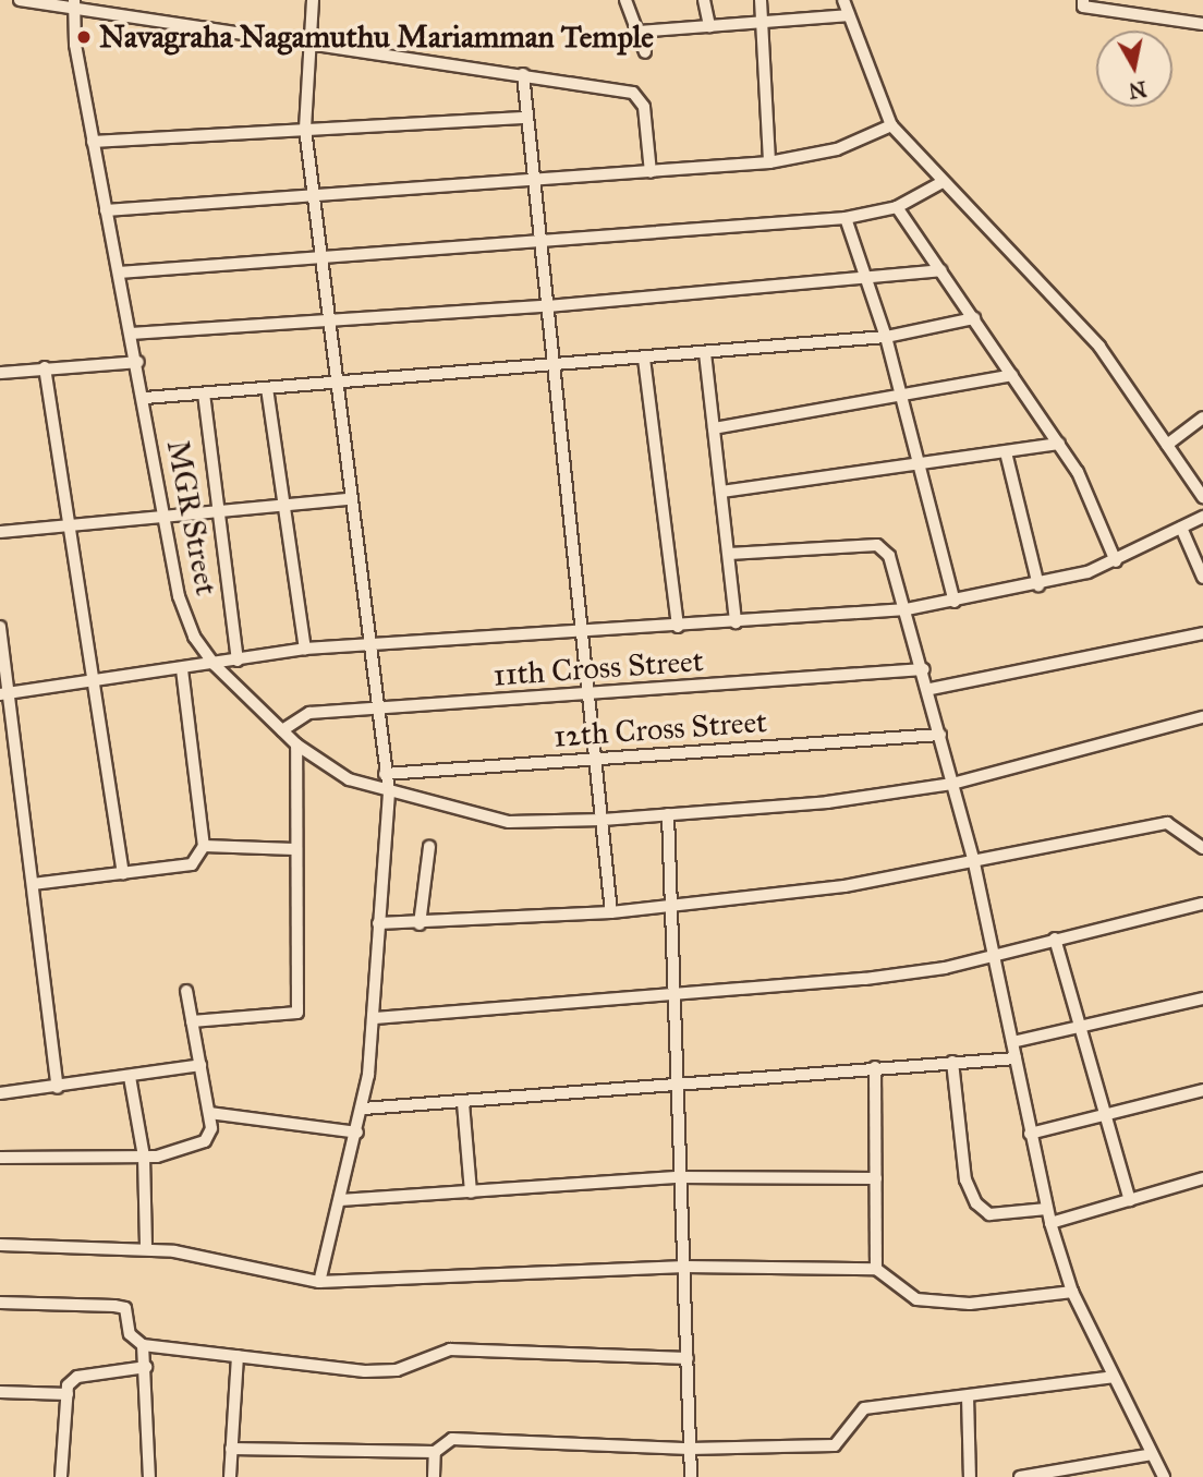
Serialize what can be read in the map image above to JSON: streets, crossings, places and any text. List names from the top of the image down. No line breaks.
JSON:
{"streets":{"street":["MGR Street","11th Cross Street","12th Cross Street"]},"crossings":[["MGR Street","11th Cross Street"]],"places":["Navagraha Nagamuthu Mariamman Temple"],"north":"bottom"}
